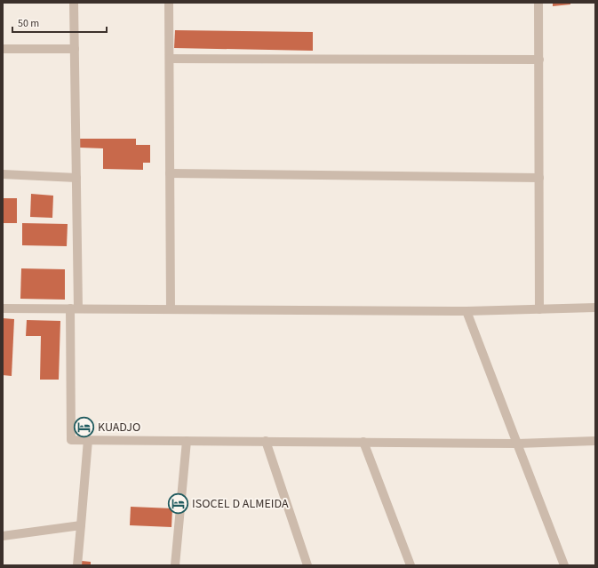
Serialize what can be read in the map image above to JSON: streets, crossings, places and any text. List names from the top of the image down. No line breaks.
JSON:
{"places":{"hotel":["KUADJO","ISOCEL D ALMEIDA"]},"scale_bar":"50 m"}
